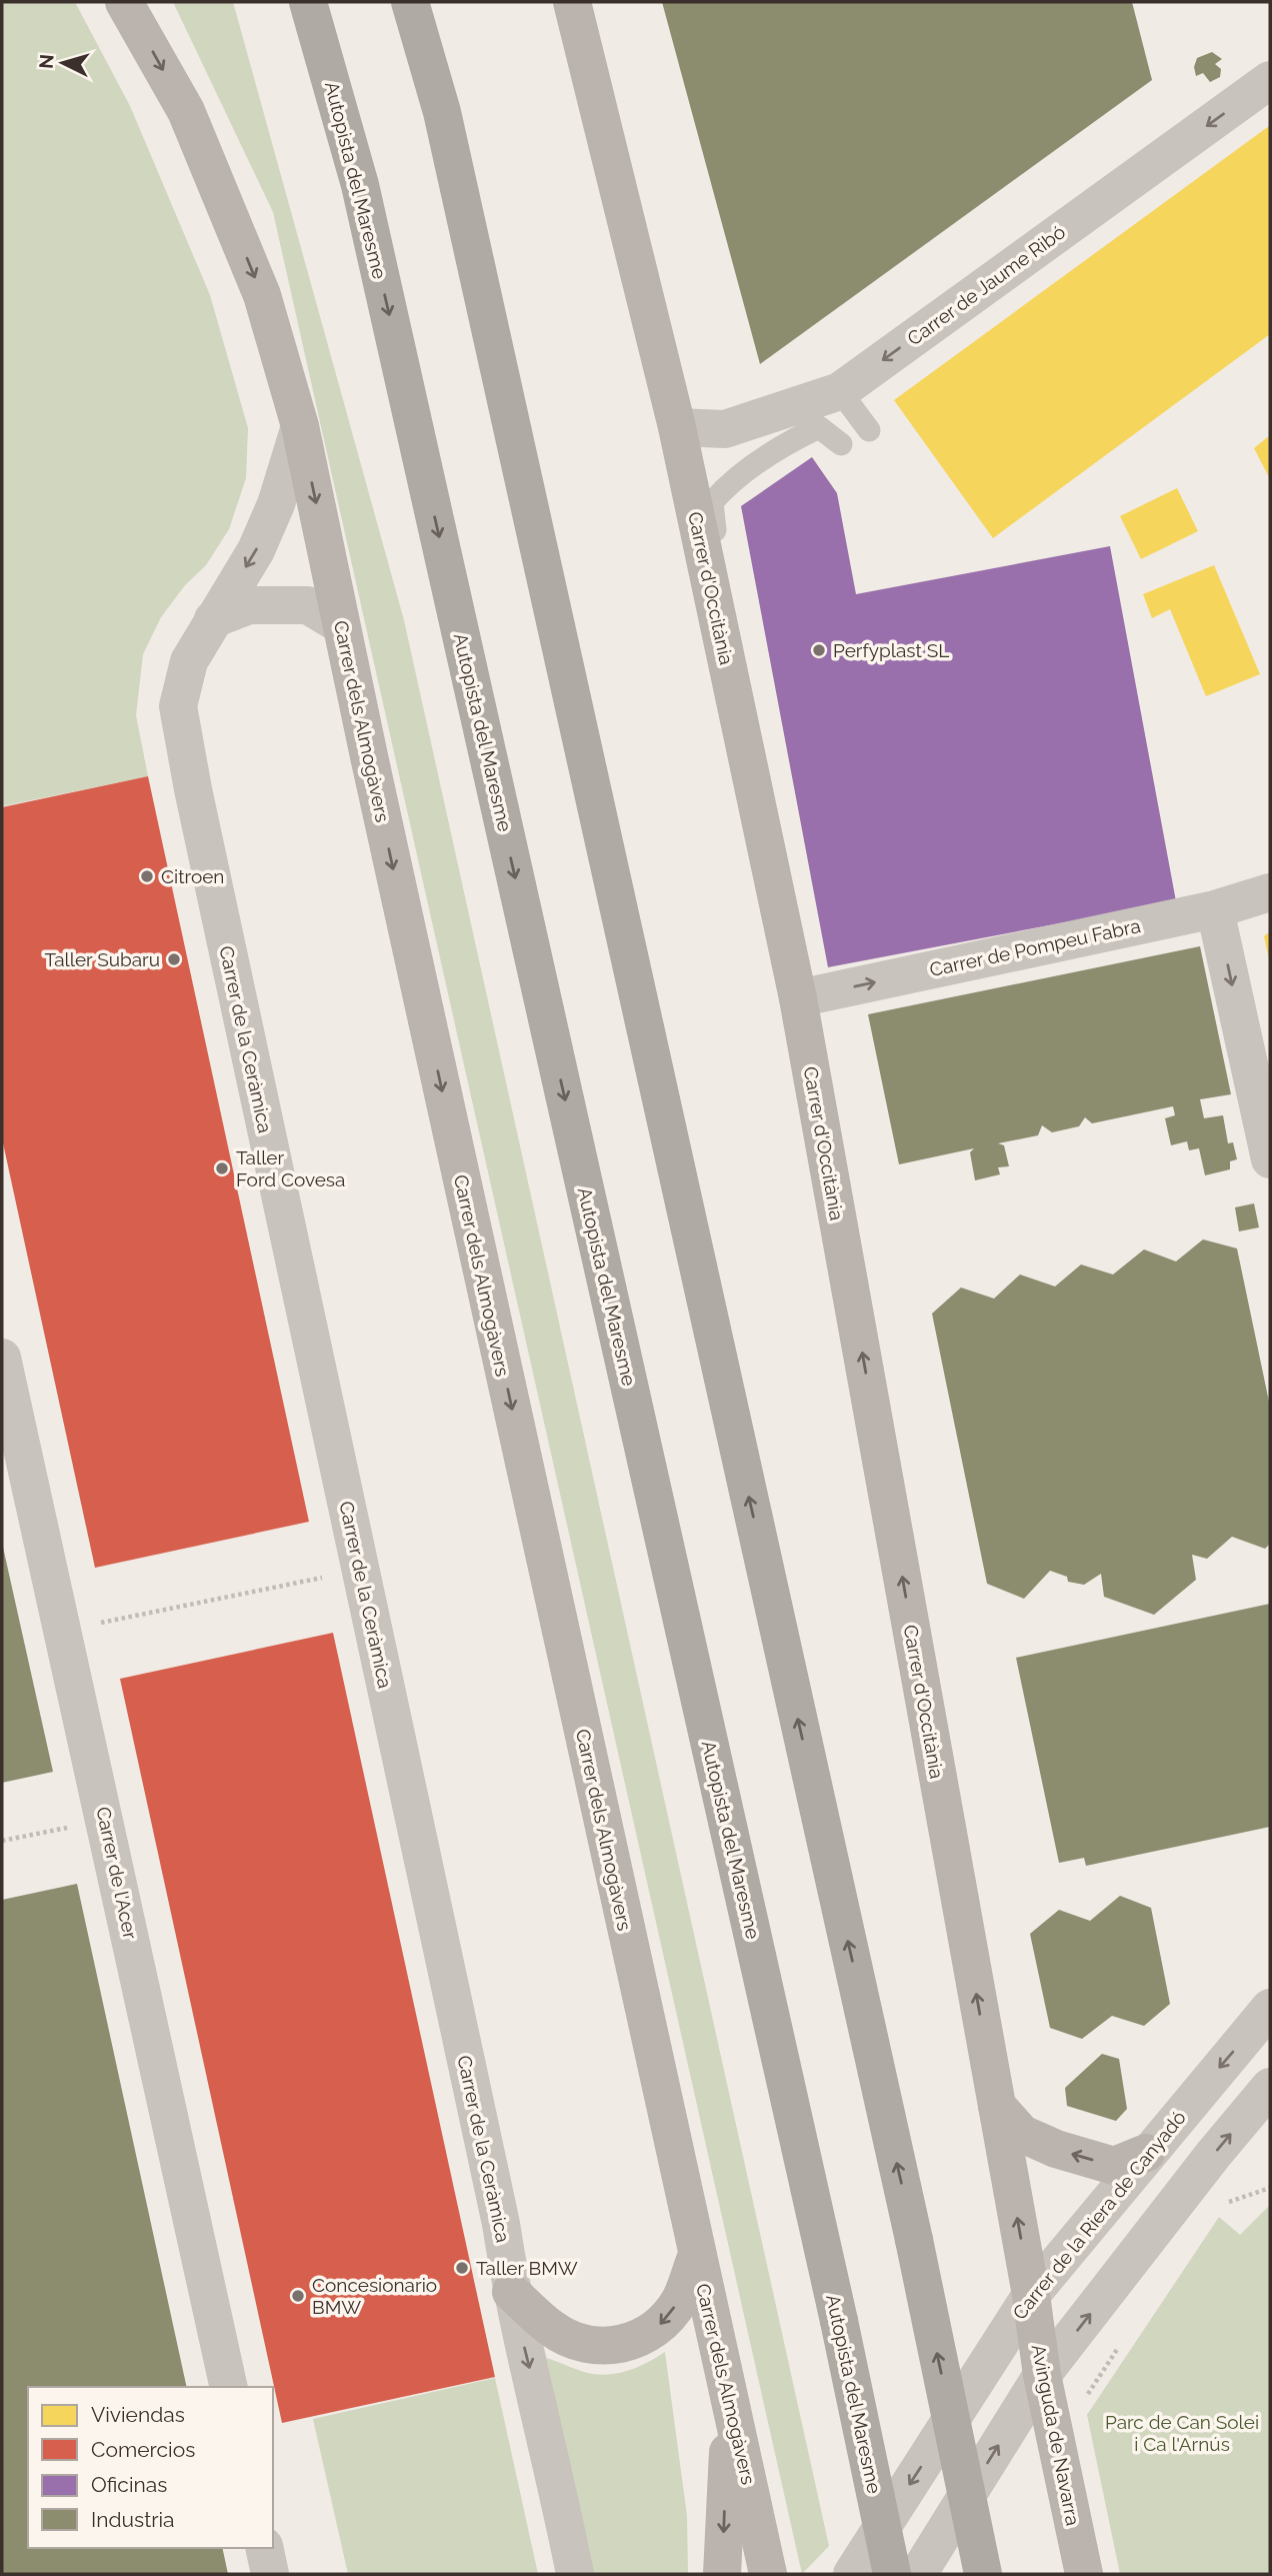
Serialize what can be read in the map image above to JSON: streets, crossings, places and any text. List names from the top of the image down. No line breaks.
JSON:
{"streets":{"highway":["Autopista del Maresme"],"street":["Carrer de Jaume Ribó","Carrer d'Occitània","Carrer dels Almogàvers","Carrer de Pompeu Fabra","Carrer de la Ceràmica","Carrer de l'Acer","Carrer de la Riera de Canyadó","Avinguda de Navarra"]},"crossings":[["Carrer de Jaume Ribó","Carrer d'Occitània"],["Carrer d'Occitània","Carrer de Pompeu Fabra"],["Carrer d'Occitània","Carrer de la Riera de Canyadó"],["Carrer d'Occitània","Avinguda de Navarra"],["Carrer dels Almogàvers","Carrer de la Ceràmica"],["Carrer de la Riera de Canyadó","Avinguda de Navarra"]],"one_way":["Carrer de Jaume Ribó","Carrer d'Occitània","Carrer dels Almogàvers","Carrer de Pompeu Fabra"],"parks":["Parc de Can Solei i Ca l'Arnús"],"places":["Perfyplast SL","Citroen","Taller Subaru","Taller Ford Covesa","Taller BMW","Concesionario BMW"],"legend":["Viviendas","Comercios","Oficinas","Industria"],"north":"left"}
